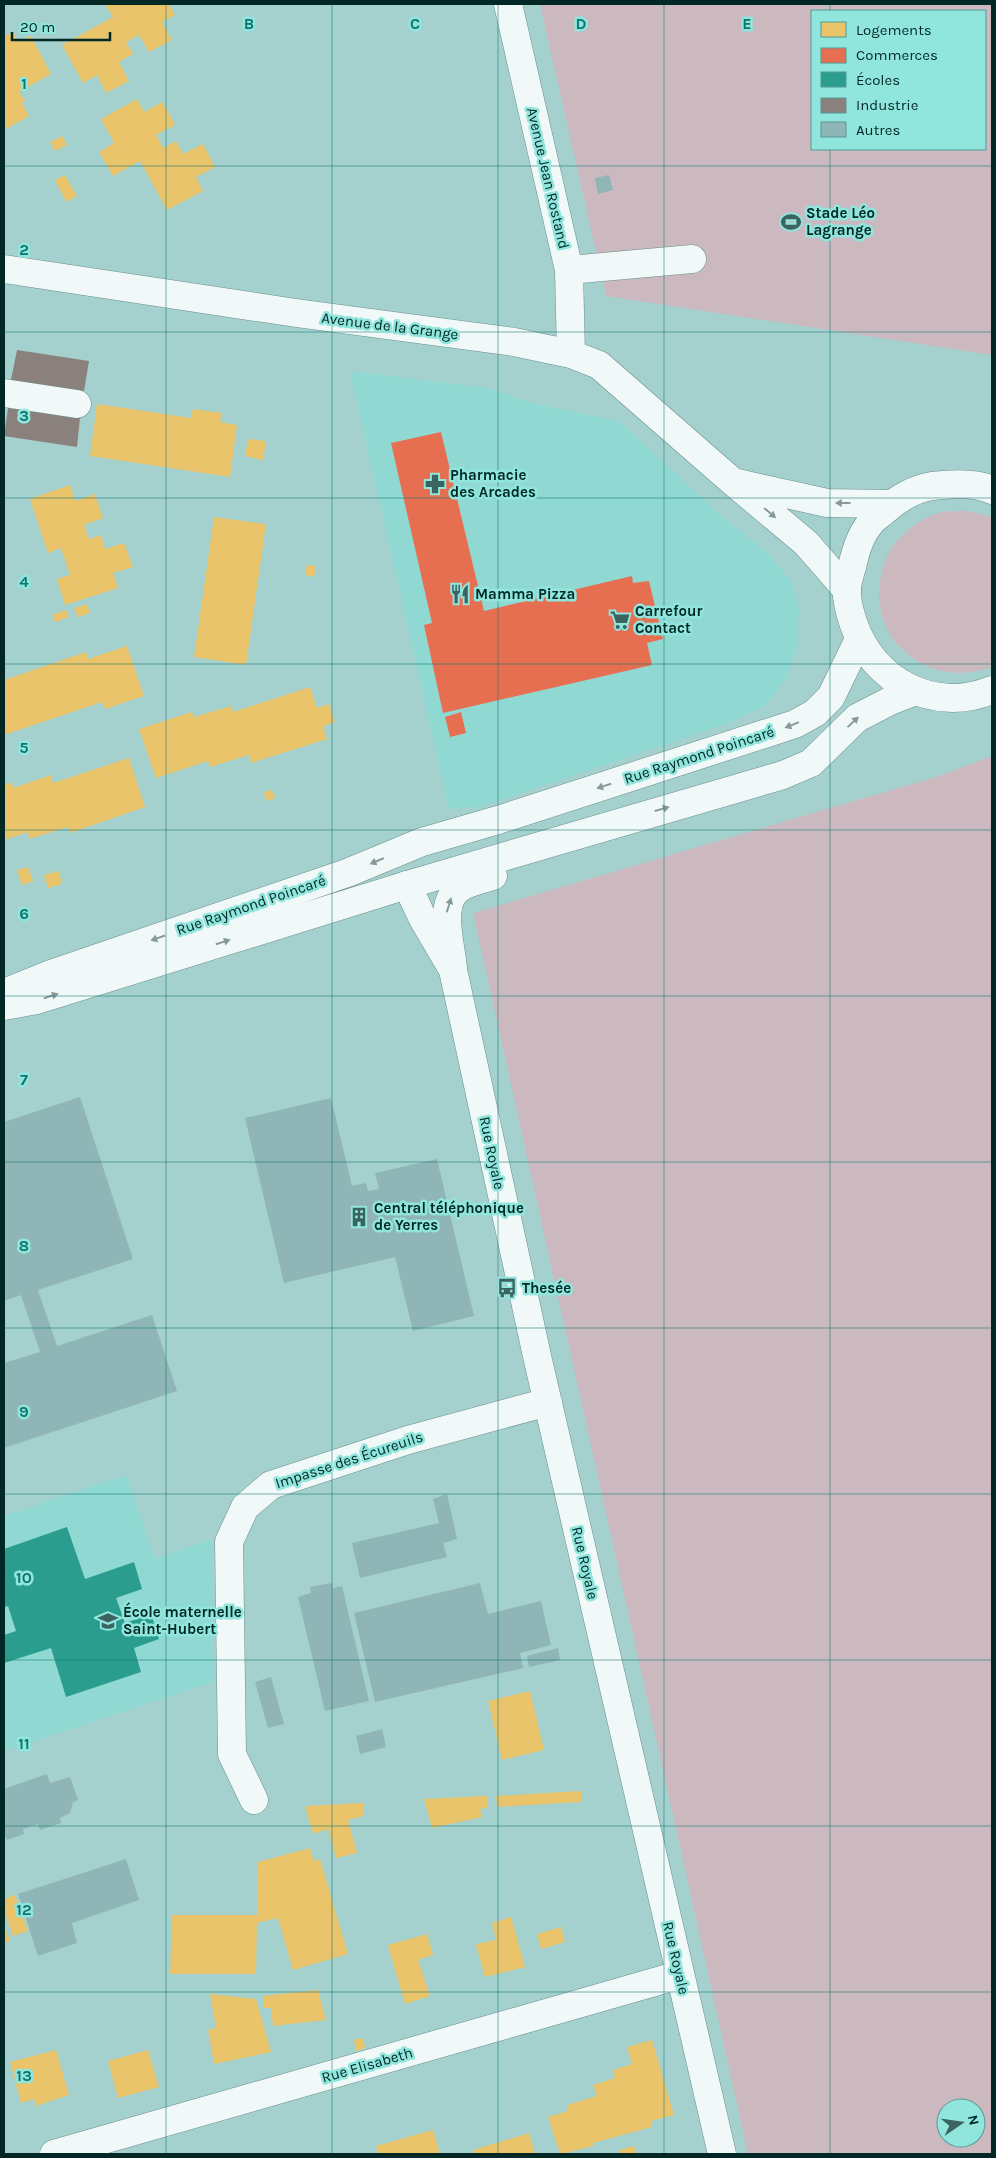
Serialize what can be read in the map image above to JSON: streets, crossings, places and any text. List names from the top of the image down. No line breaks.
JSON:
{"streets":{"street":["Avenue Jean Rostand","Avenue de la Grange","Rue Raymond Poincaré","Rue Royale","Impasse des Écureuils","Rue Elisabeth"]},"crossings":[["Avenue Jean Rostand","Avenue de la Grange"],["Rue Raymond Poincaré","Rue Royale"],["Rue Royale","Impasse des Écureuils"],["Rue Royale","Rue Elisabeth"]],"places":{"sports":["Stade Léo Lagrange"],"pharmacy":["Pharmacie des Arcades"],"restaurant":["Mamma Pizza"],"supermarket":["Carrefour Contact"],"building":["Central téléphonique de Yerres"],"bus stop":["Thesée"],"school or university":["École maternelle Saint-Hubert"]},"legend":["Logements","Commerces","Écoles","Industrie","Autres"],"scale_bar":"20 m","north":"right","grid":{"columns":["B","C","D","E"],"rows":["1","2","3","4","5","6","7","8","9","10","11","12","13"]}}
